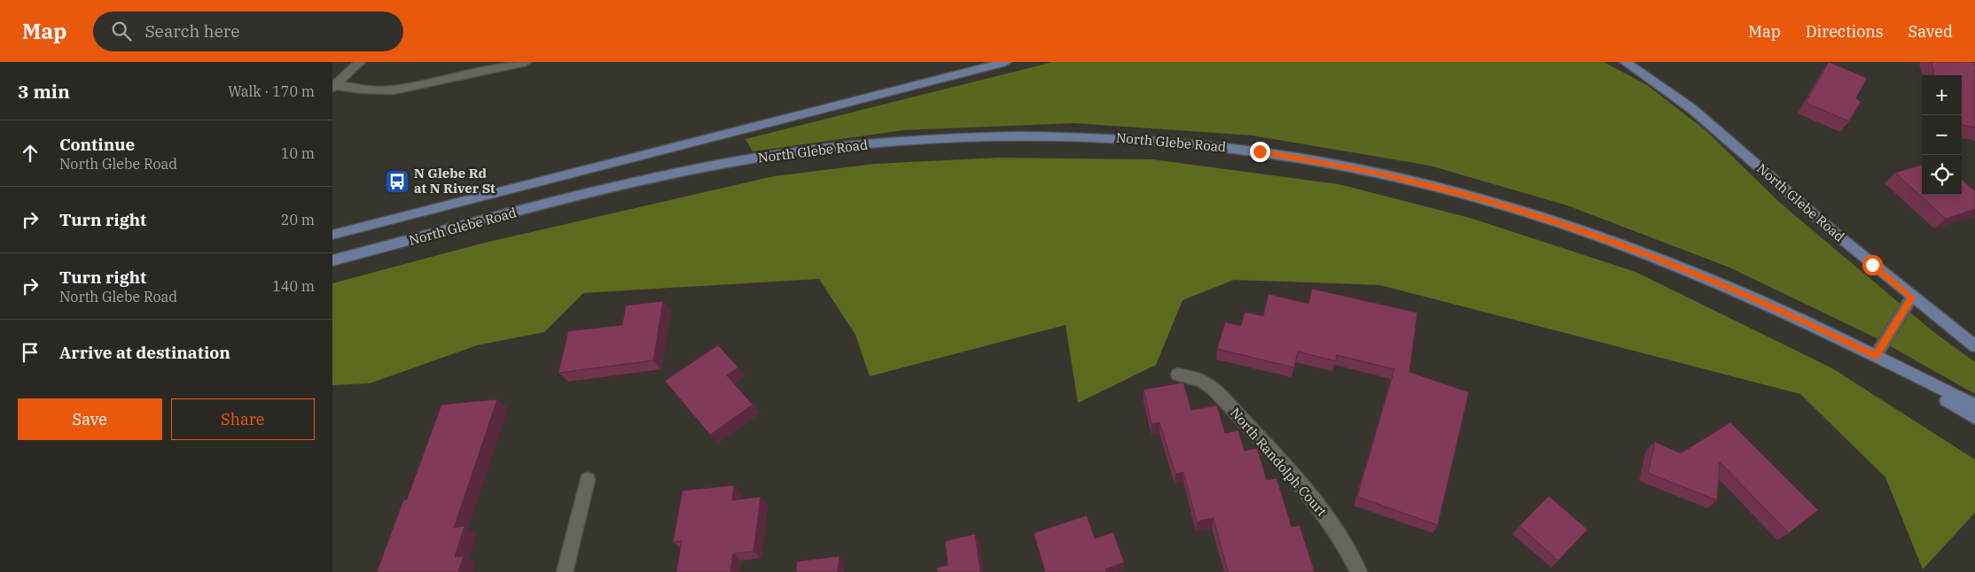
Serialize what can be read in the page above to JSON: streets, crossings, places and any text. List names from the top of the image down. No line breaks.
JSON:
{"streets":{"main road":["North Glebe Road"],"street":["North Randolph Court"]},"places":{"bus stop":["N Glebe Rd at N River St"]},"page":{"header":"Map","search":"Search here","nav":["Map","Directions","Saved"],"heading":["3 min","Walk · 170 m"],"map_buttons":["+","−"],"list":[["Continue","North Glebe Road","10 m"],["Turn right","20 m"],["Turn right","North Glebe Road","140 m"],"Arrive at destination"],"buttons":["Save","Share"]}}
